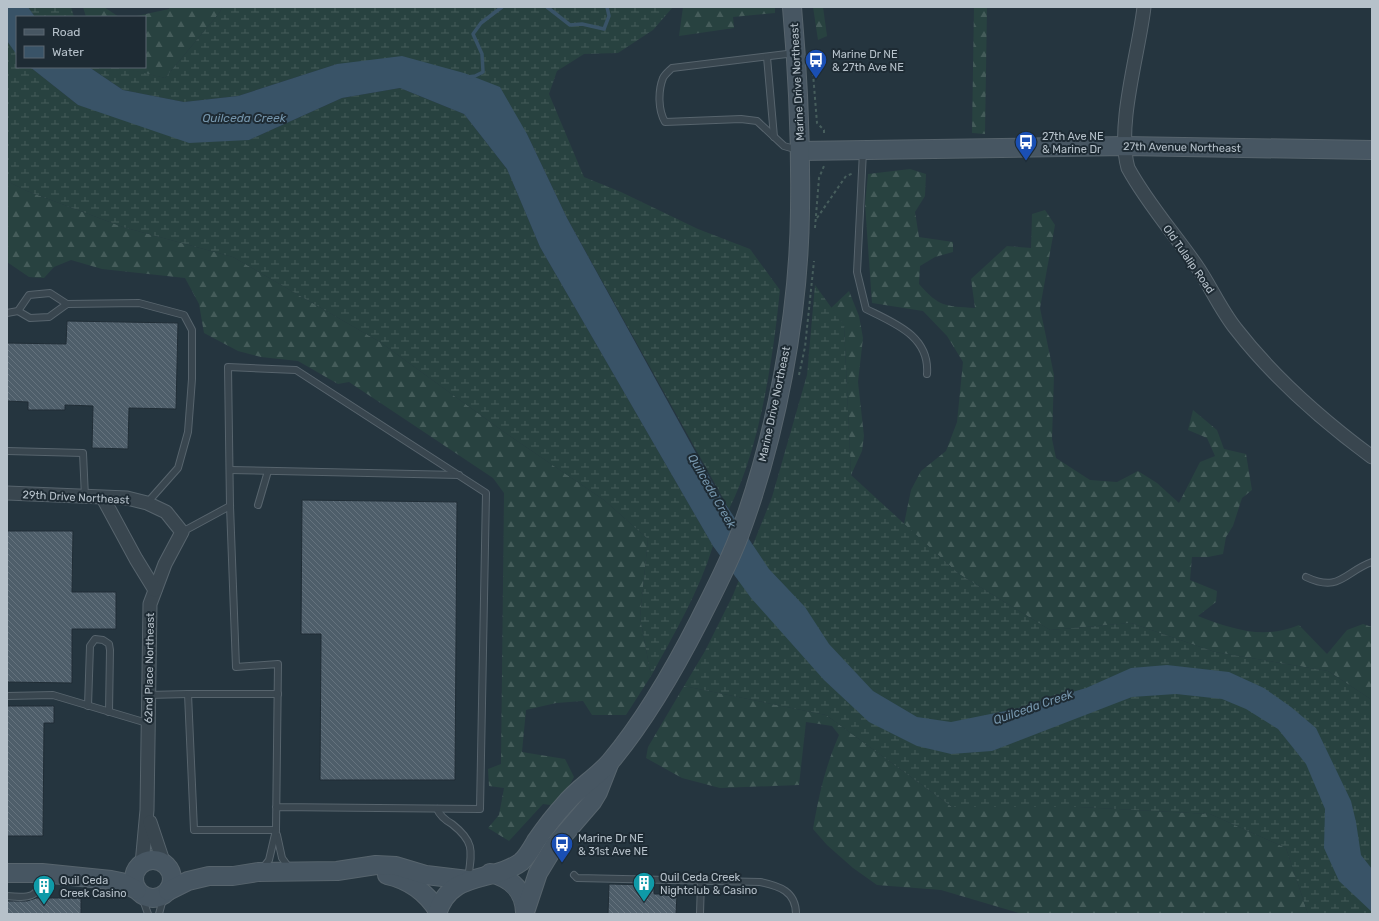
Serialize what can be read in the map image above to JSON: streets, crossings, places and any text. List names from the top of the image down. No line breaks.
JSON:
{"streets":{"street":["Marine Drive Northeast","27th Avenue Northeast","Old Tulalip Road","29th Drive Northeast","62nd Place Northeast"]},"crossings":[["Marine Drive Northeast","27th Avenue Northeast"],["27th Avenue Northeast","Old Tulalip Road"],["29th Drive Northeast","62nd Place Northeast"]],"water":["Quilceda Creek"],"places":{"bus stop":["Marine Dr NE & 27th Ave NE","27th Ave NE & Marine Dr","Marine Dr NE & 31st Ave NE"],"building":["Quil Ceda Creek Nightclub & Casino","Quil Ceda Creek Casino"]},"legend":["Road","Water"]}
